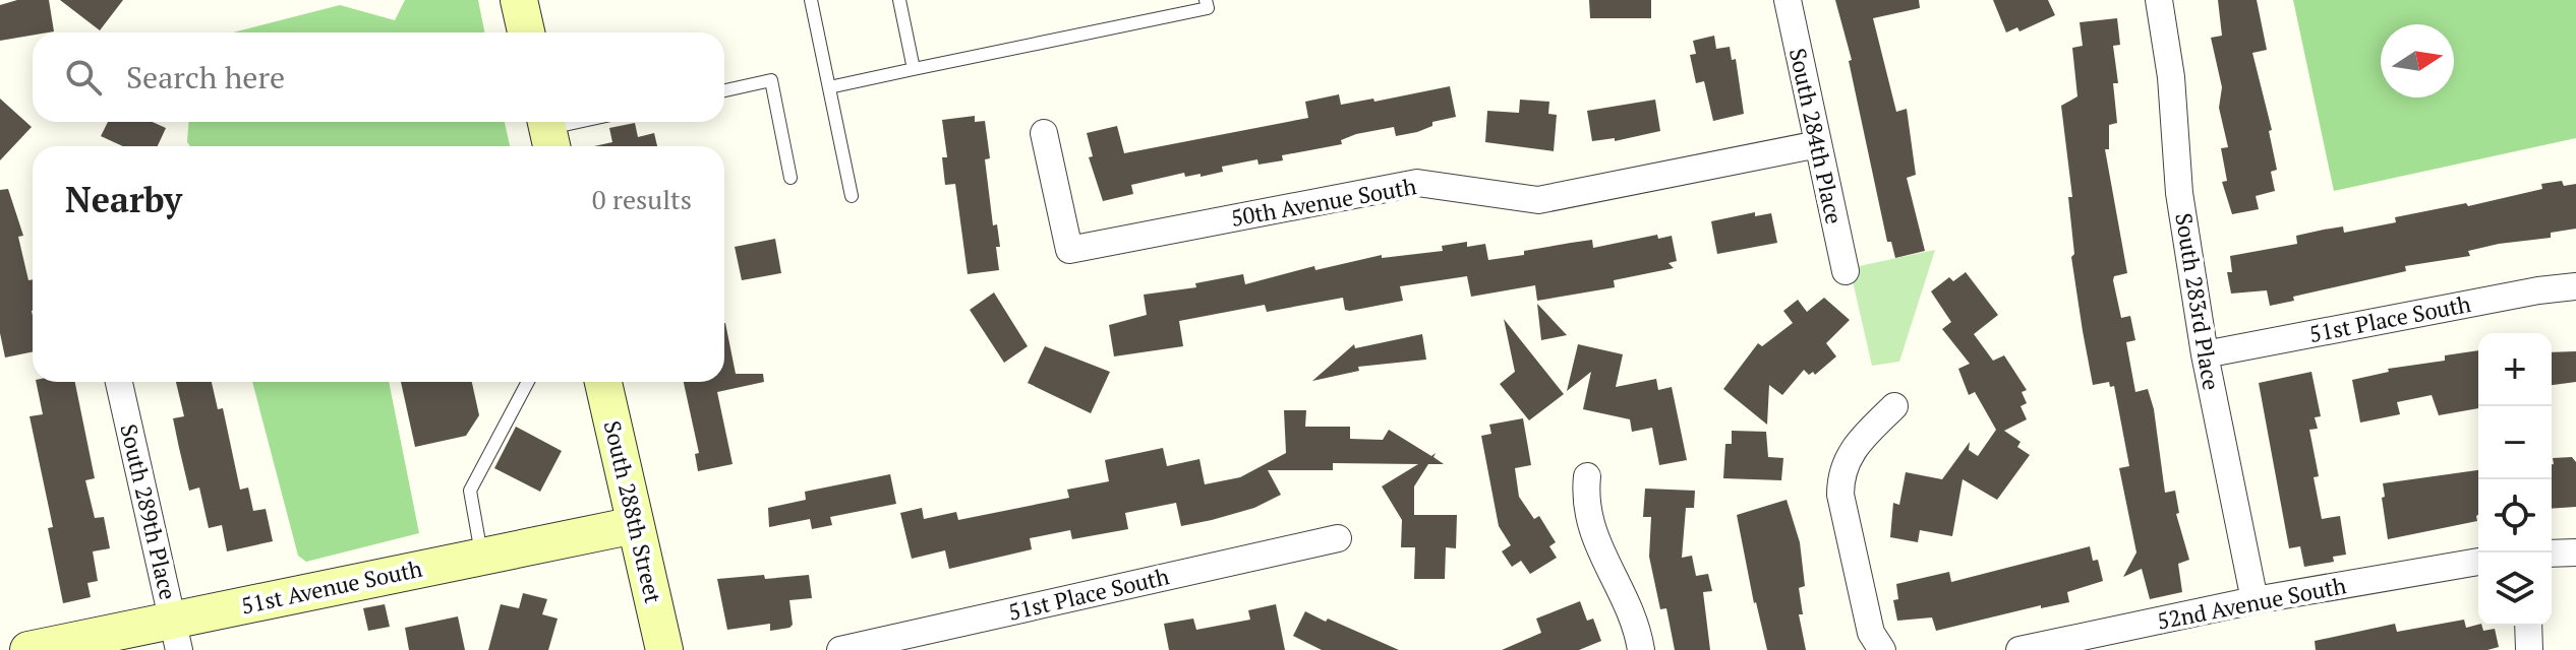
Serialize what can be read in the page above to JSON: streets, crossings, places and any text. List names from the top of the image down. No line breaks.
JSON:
{"streets":{"main road":["South 288th Street","51st Avenue South"],"street":["South 284th Place","50th Avenue South","South 283rd Place","51st Place South","South 289th Place","52nd Avenue South"]},"crossings":[["South 284th Place","50th Avenue South"],["South 283rd Place","51st Place South"],["South 283rd Place","52nd Avenue South"],["South 289th Place","51st Avenue South"],["South 288th Street","51st Avenue South"]],"north":"right","page":{"search":"Search here","heading":["Nearby","0 results"],"map_buttons":["+","−"]}}
